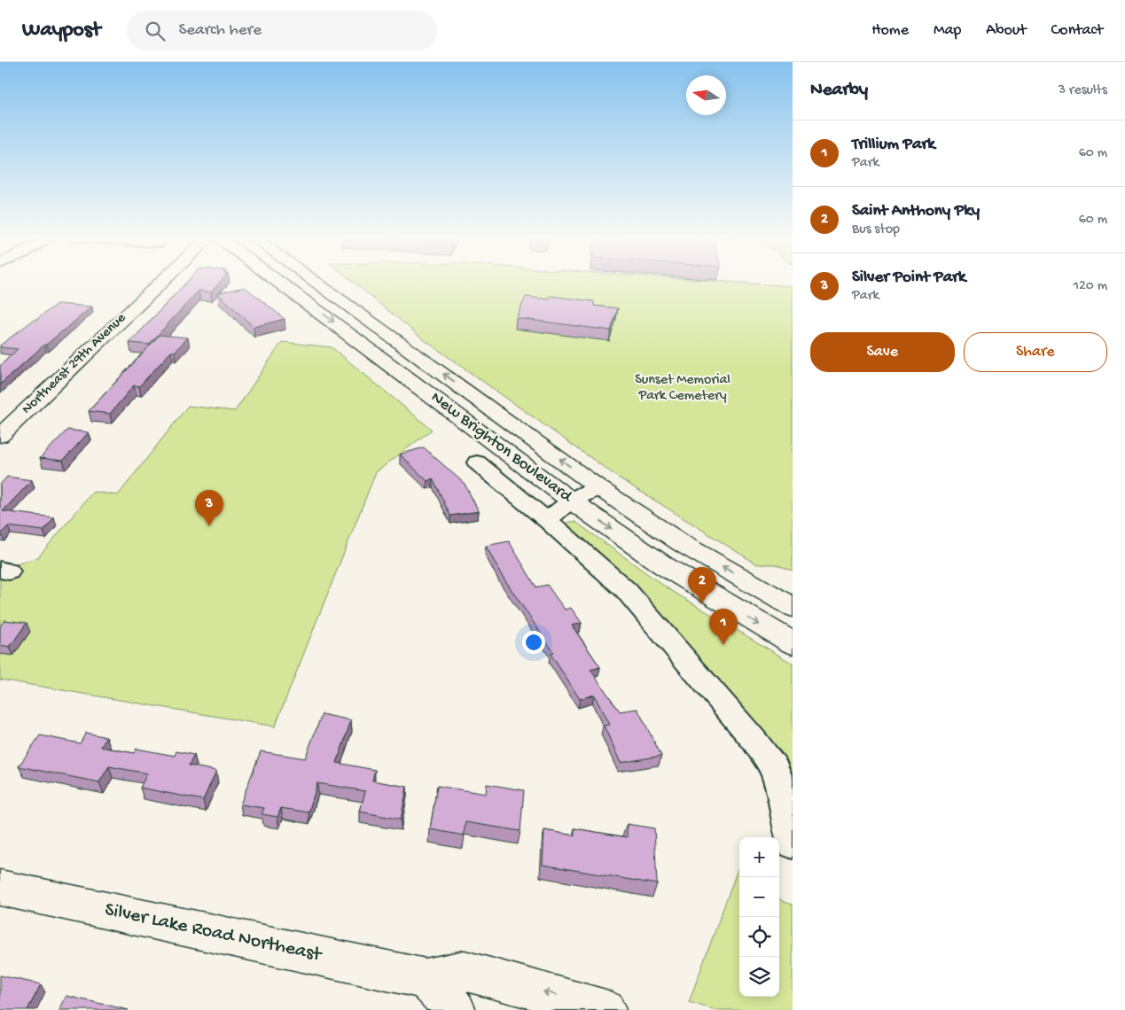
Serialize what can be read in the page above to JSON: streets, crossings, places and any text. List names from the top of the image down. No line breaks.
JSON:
{"streets":{"main road":["Northeast 29th Avenue","New Brighton Boulevard","Silver Lake Road Northeast"]},"parks":["Sunset Memorial Park Cemetery"],"north":"left","page":{"header":"Waypost","search":"Search here","nav":["Home","Map","About","Contact"],"heading":["Nearby","3 results"],"list":[{"mark":"1","name":"Trillium Park","note":"Park","value":"60 m"},{"mark":"2","name":"Saint Anthony Pky","note":"Bus stop","value":"60 m"},{"mark":"3","name":"Silver Point Park","note":"Park","value":"120 m"}],"buttons":["Save","Share"],"pins":["3","2","1"],"map_buttons":["+","−"]}}
